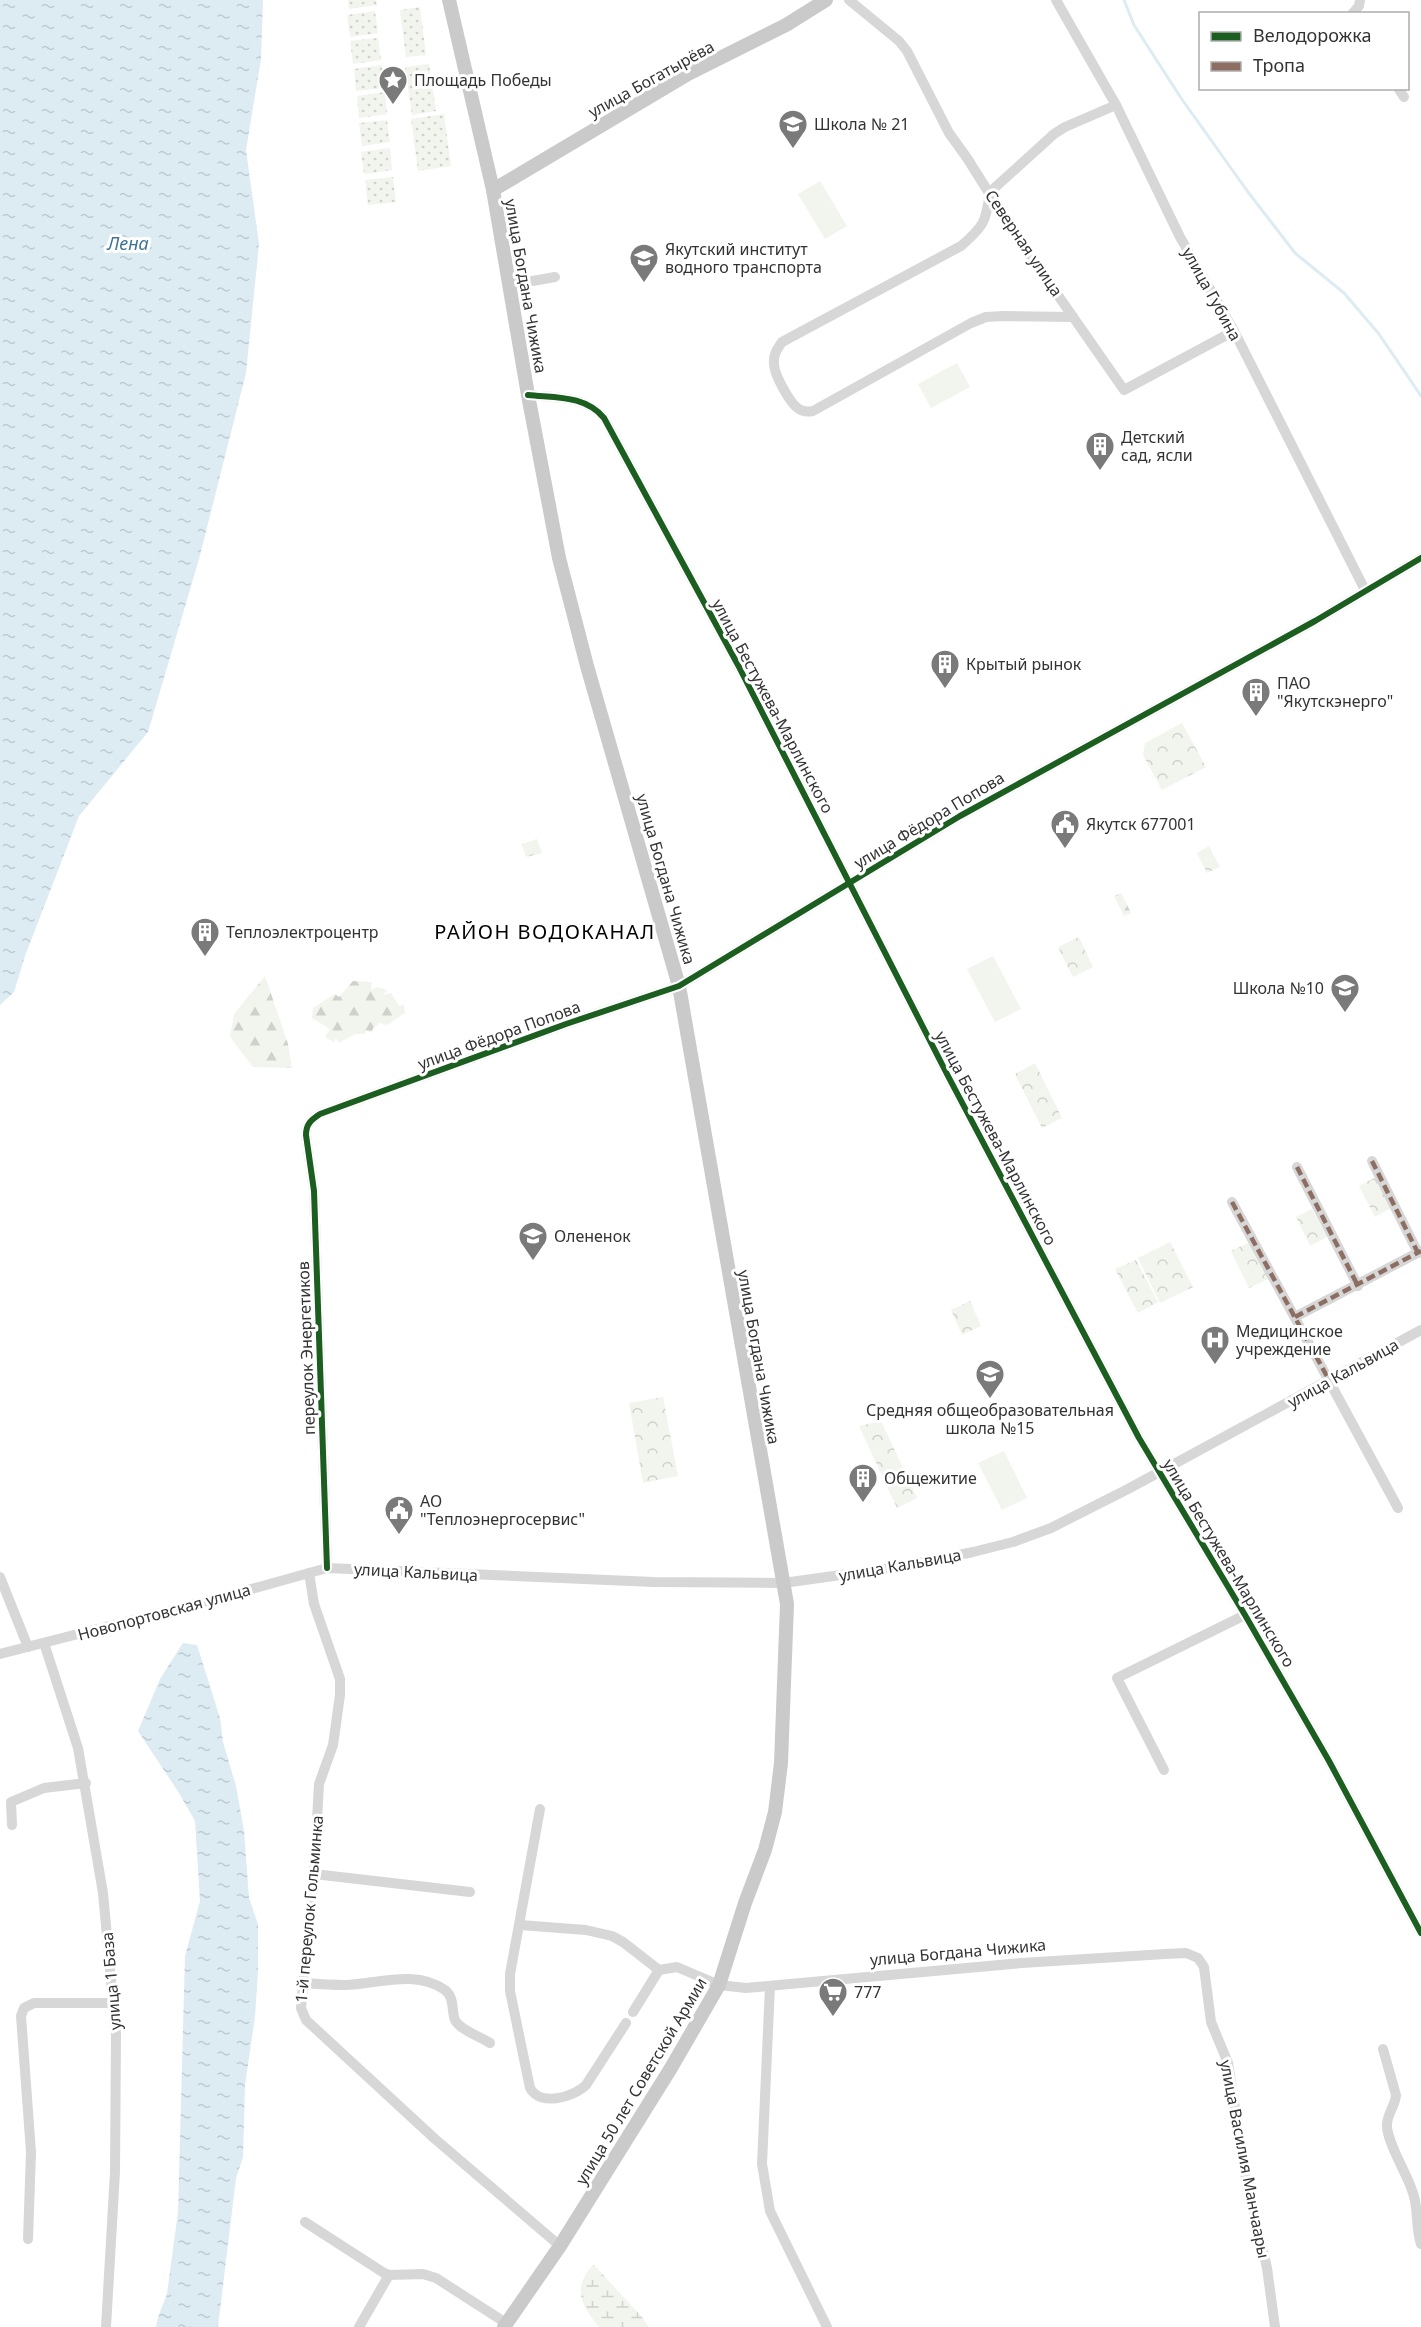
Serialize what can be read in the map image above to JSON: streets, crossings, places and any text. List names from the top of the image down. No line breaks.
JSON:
{"streets":{"main road":["улица Богатырёва","улица Богдана Чижика","улица 50 лет Советской Армии"],"street":["Северная улица","улица Губина","улица Бестужева-Марлинского","улица Фёдора Попова","переулок Энергетиков","улица Кальвица","Новопортовская улица","1-й переулок Гольминка","улица 1 База","улица Василия Манчаары"]},"crossings":[["улица Богатырёва","улица Богдана Чижика"],["Северная улица","улица Губина"],["улица Богдана Чижика","улица Бестужева-Марлинского"],["улица Богдана Чижика","улица Фёдора Попова"],["улица Богдана Чижика","улица Кальвица"],["улица Богдана Чижика","улица 50 лет Советской Армии"],["улица Богдана Чижика","улица Василия Манчаары"],["улица Губина","улица Фёдора Попова"],["улица Бестужева-Марлинского","улица Фёдора Попова"],["улица Бестужева-Марлинского","улица Кальвица"],["улица Фёдора Попова","переулок Энергетиков"],["переулок Энергетиков","улица Кальвица"],["переулок Энергетиков","Новопортовская улица"],["улица Кальвица","Новопортовская улица"],["улица Кальвица","улица 50 лет Советской Армии"],["Новопортовская улица","1-й переулок Гольминка"],["Новопортовская улица","улица 1 База"],["1-й переулок Гольминка","улица 50 лет Советской Армии"]],"districts":["РАЙОН ВОДОКАНАЛ"],"water":["Лена"],"places":{"place":["Площадь Победы"],"school or university":["Школа № 21","Якутский институт водного транспорта","Школа №10","Олененок","Средняя общеобразовательная школа №15"],"building":["Детский сад, ясли","Крытый рынок","ПАО \"Якутскэнерго\"","Теплоэлектроцентр","Общежитие"],"public building":["Якутск 677001","АО \"Теплоэнергосервис\""],"hospital":["Медицинское учреждение"],"supermarket":["777"]},"legend":["Велодорожка","Тропа"]}
